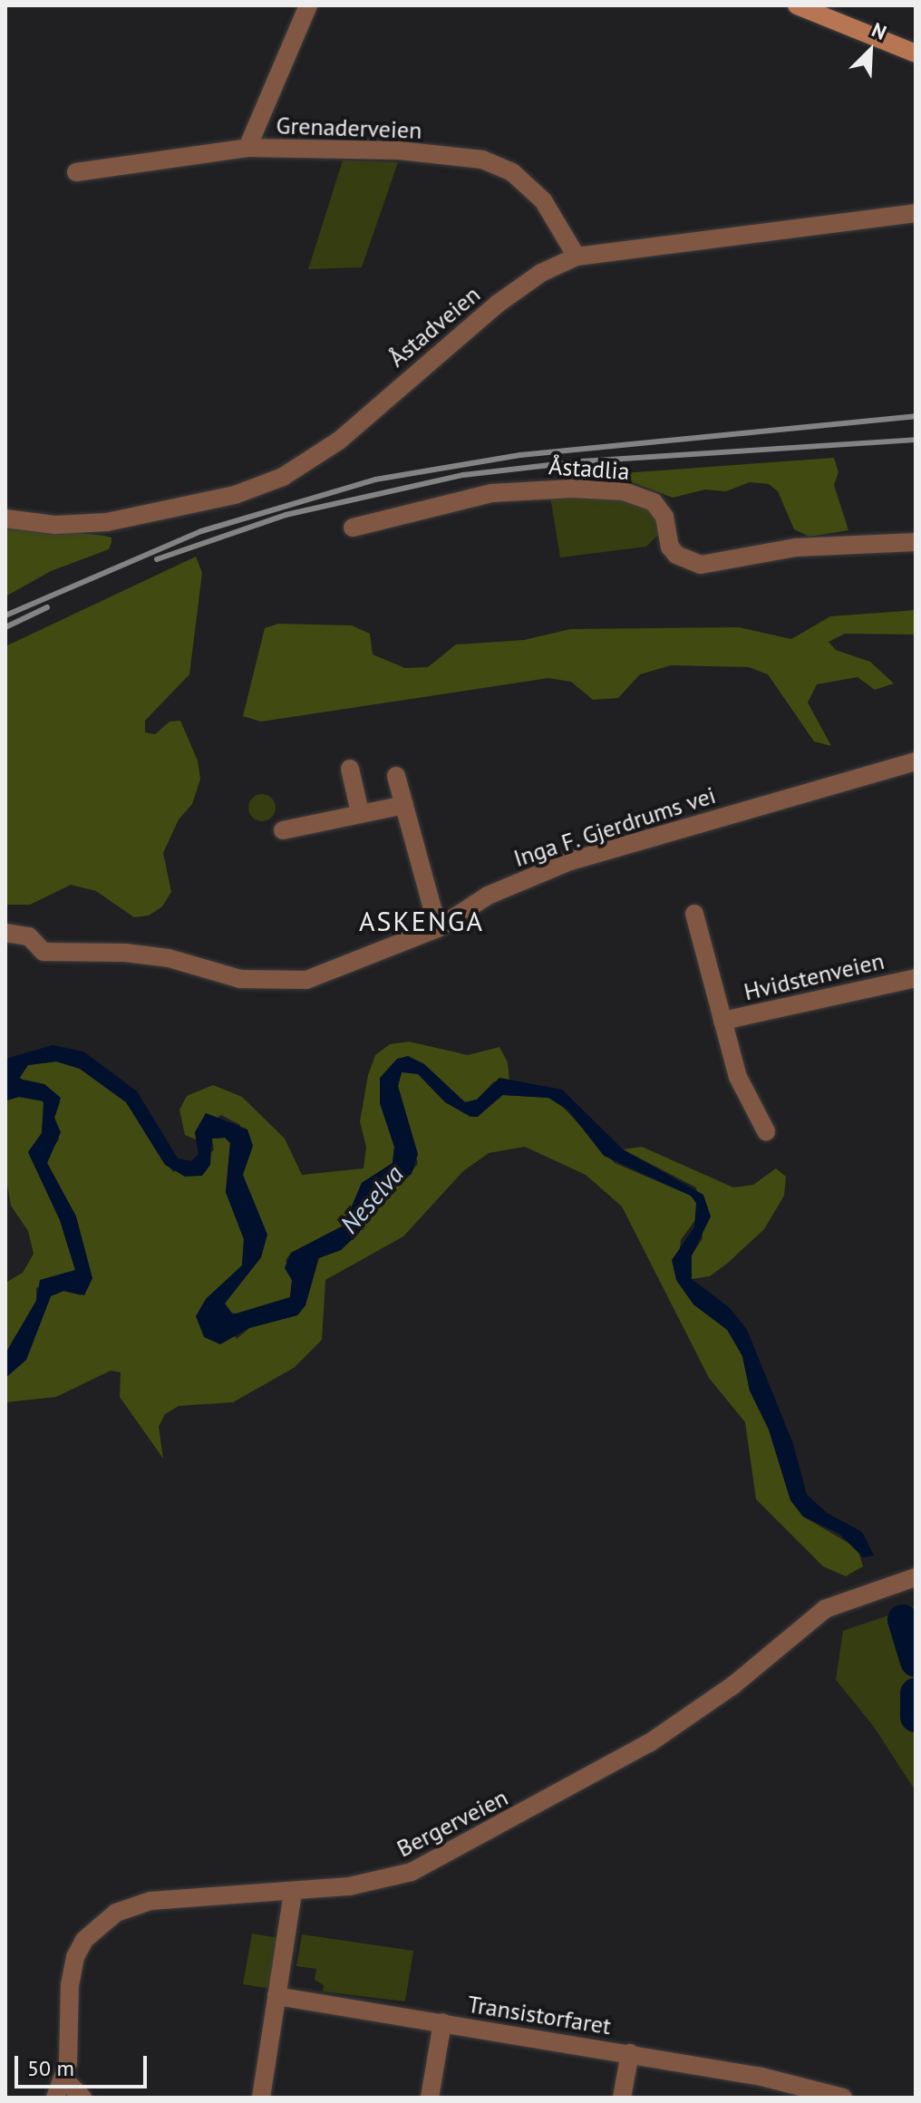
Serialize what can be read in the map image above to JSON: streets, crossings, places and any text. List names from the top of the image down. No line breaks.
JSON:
{"streets":{"street":["Grenaderveien","Åstadveien","Åstadlia","Inga F. Gjerdrums vei","Hvidstenveien","Bergerveien","Transistorfaret"]},"crossings":[["Grenaderveien","Åstadveien"]],"districts":["ASKENGA"],"water":["Neselva"],"scale_bar":"50 m","north":"top right"}
